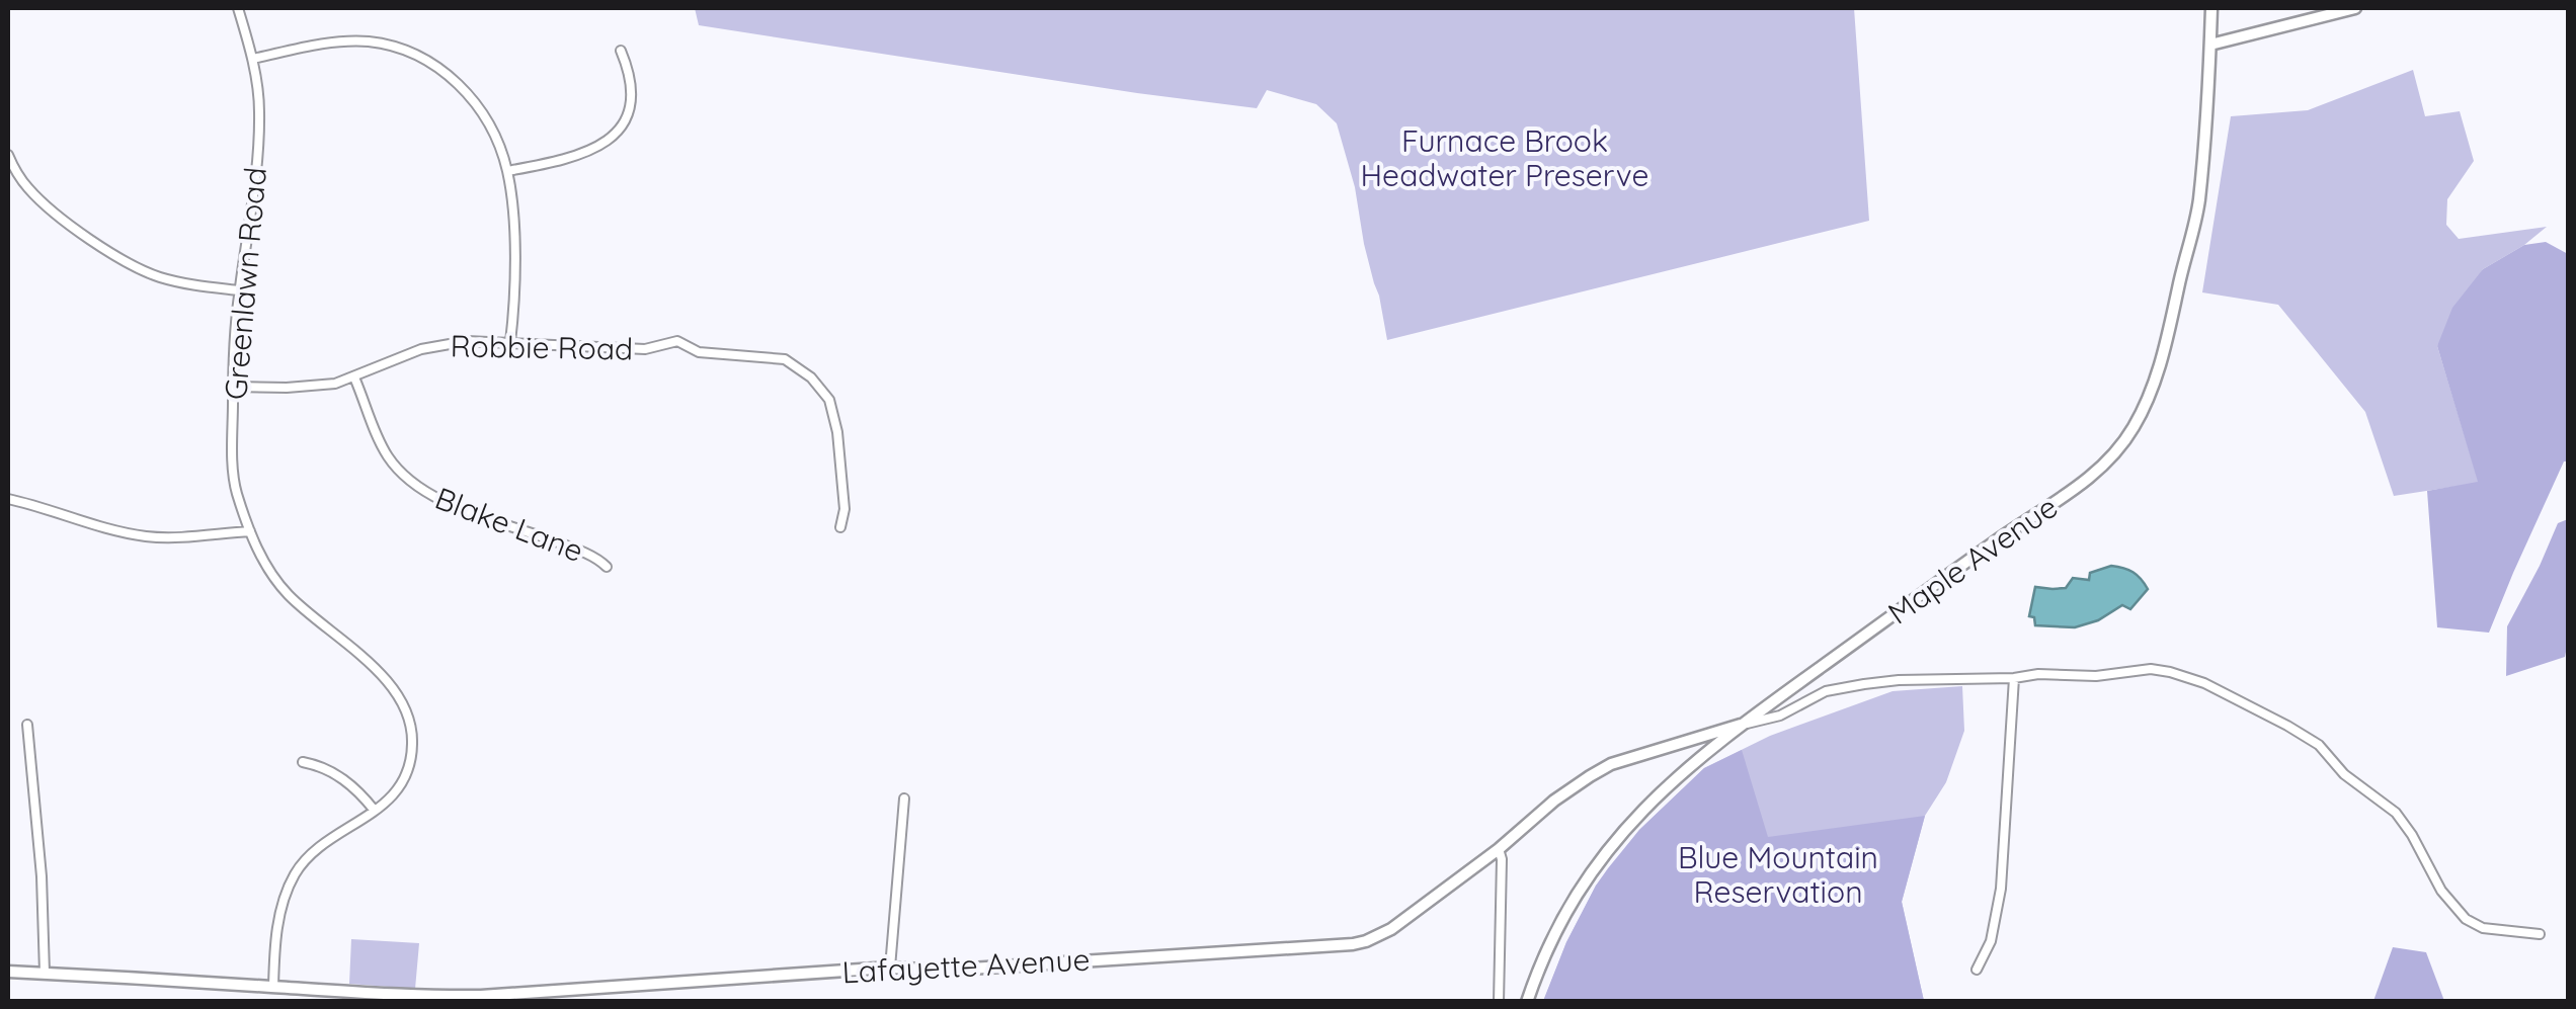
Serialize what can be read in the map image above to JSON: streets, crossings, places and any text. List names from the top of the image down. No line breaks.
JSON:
{"streets":{"street":["Greenlawn Road","Robbie Road","Blake Lane","Maple Avenue","Lafayette Avenue"]},"crossings":[["Greenlawn Road","Robbie Road"],["Greenlawn Road","Lafayette Avenue"],["Robbie Road","Blake Lane"],["Maple Avenue","Lafayette Avenue"]],"parks":["Furnace Brook Headwater Preserve","Blue Mountain Reservation"]}
